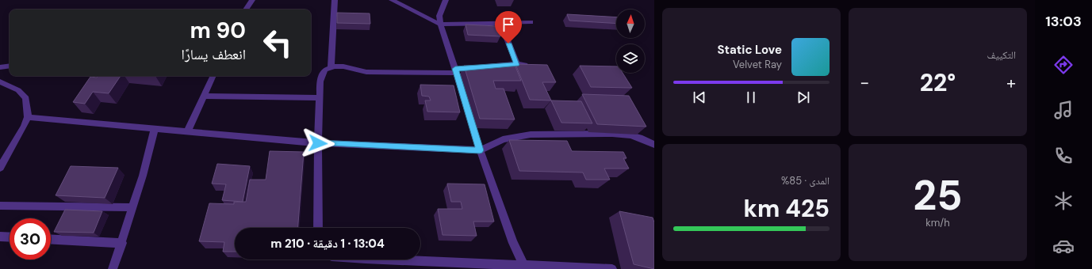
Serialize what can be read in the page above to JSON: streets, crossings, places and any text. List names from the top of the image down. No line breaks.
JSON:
{"north":"top","page":{"tabs":"13:03","tile":["التكييف",["25","km/h"],["المدى · 85%","425 km"]],"turn":["90 m","انعطف يسارًا"],"song":["Static Love","Velvet Ray"],"heat":["−","22°","+"],"limit":"30","trip":"13:04 · 1 دقيقة · 210 m"}}
